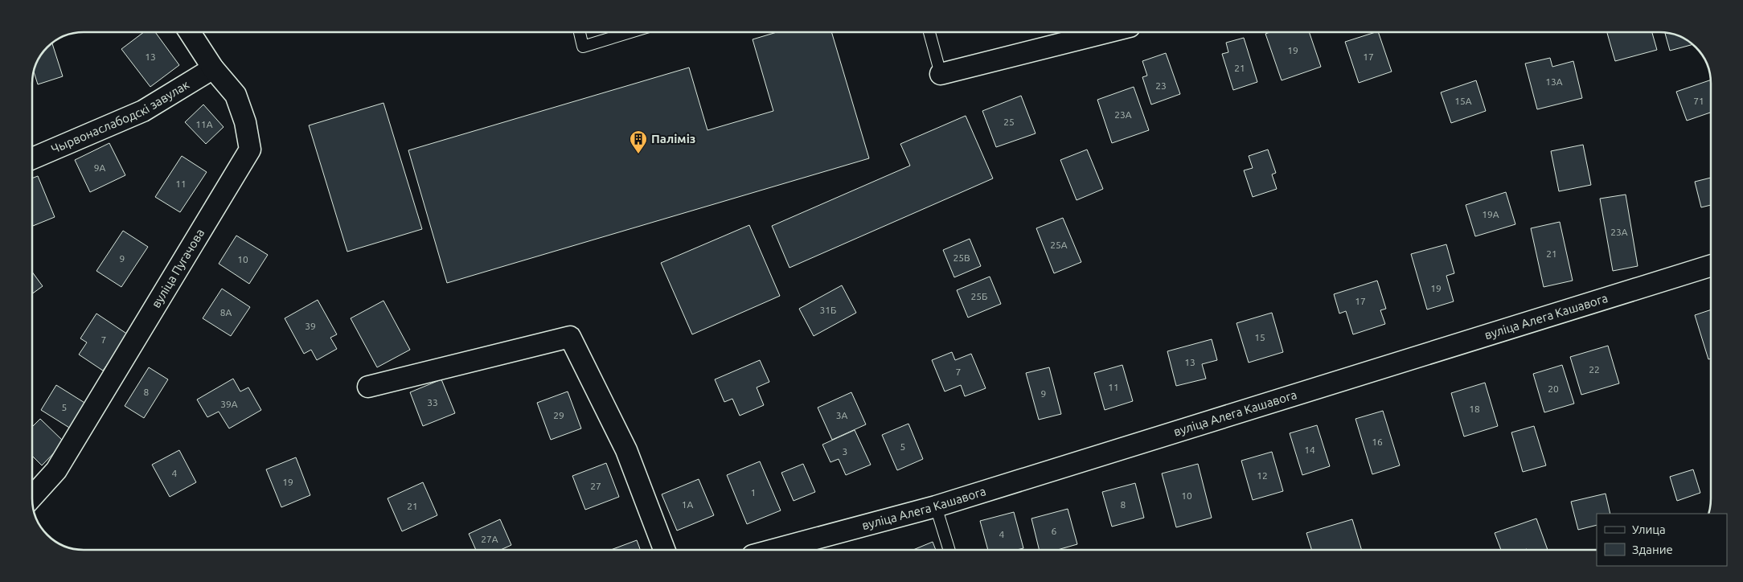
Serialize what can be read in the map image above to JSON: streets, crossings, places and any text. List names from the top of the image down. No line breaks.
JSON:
{"streets":{"street":["Чырвонаслабодскі завулак","вуліца Пугачова","вуліца Алега Кашавога"]},"crossings":[["Чырвонаслабодскі завулак","вуліца Пугачова"]],"places":{"building":["Паліміз"]},"house_numbers":["19","13","17","21","13А","23","15А","71","23А","25","11А","9А","11","19А","23А","25А","21","25В","9","10","19","25Б","17","31Б","8А","39","15","7","13","22","7","11","20","8","9","33","39А","5","18","29","3А","16","5","14","3","4","12","19","27","1","10","1А","8","21","6","4","27А"],"legend":["Улица","Здание"]}
